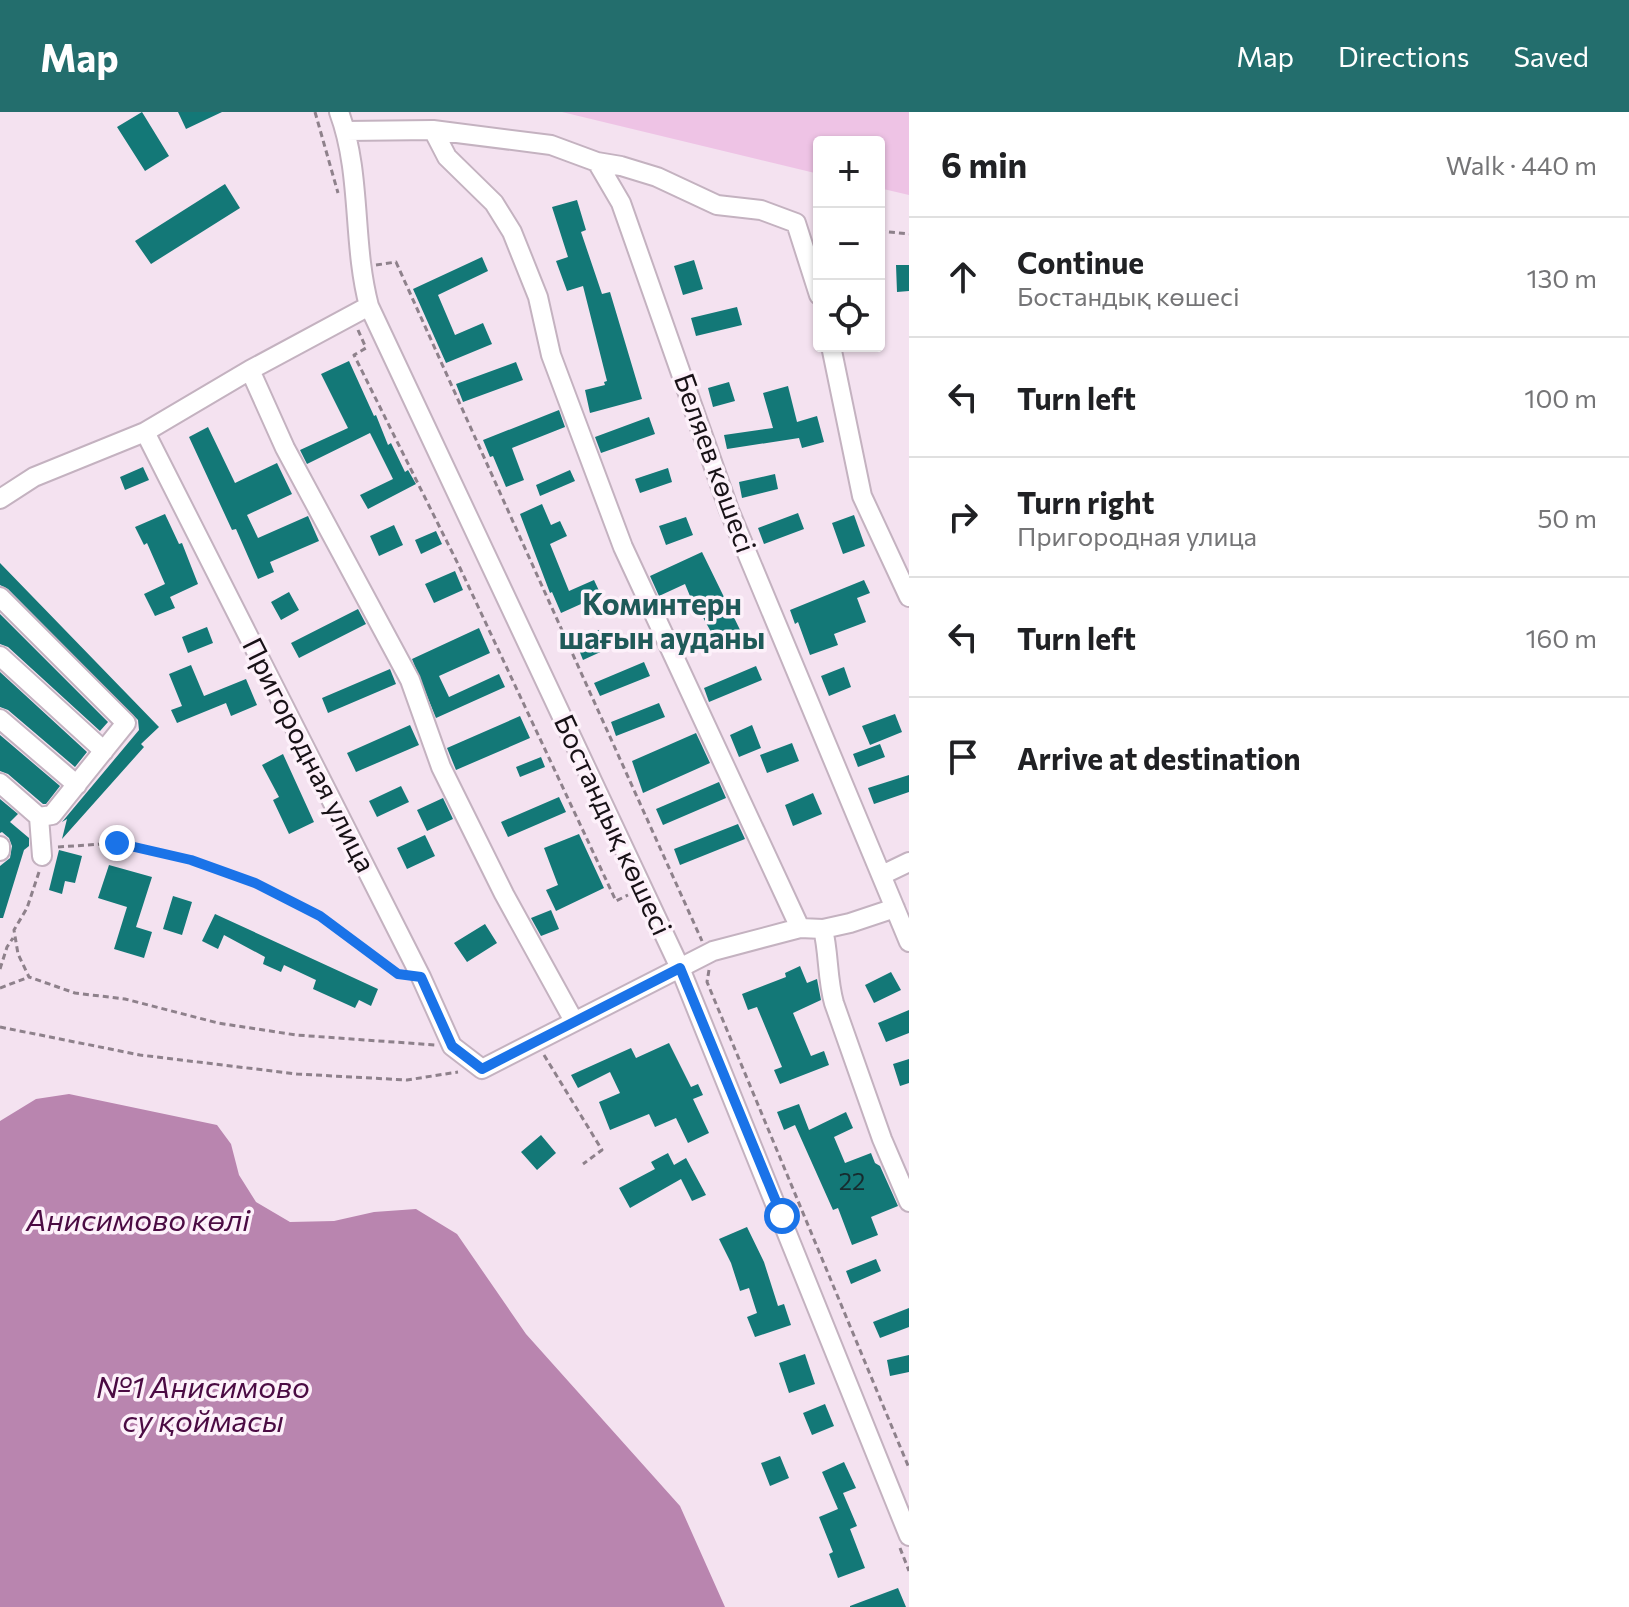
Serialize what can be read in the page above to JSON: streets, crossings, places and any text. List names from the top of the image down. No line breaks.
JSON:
{"streets":{"street":["Беляев көшесі","Пригородная улица","Бостандық көшесі"]},"districts":["Коминтерн шағын ауданы"],"water":["Анисимово көлі","№1 Анисимово су қоймасы"],"house_numbers":["22"],"page":{"header":"Map","nav":["Map","Directions","Saved"],"heading":["6 min","Walk · 440 m"],"map_buttons":["+","−"],"list":[["Continue","Бостандық көшесі","130 m"],["Turn left","100 m"],["Turn right","Пригородная улица","50 m"],["Turn left","160 m"],"Arrive at destination"]}}
